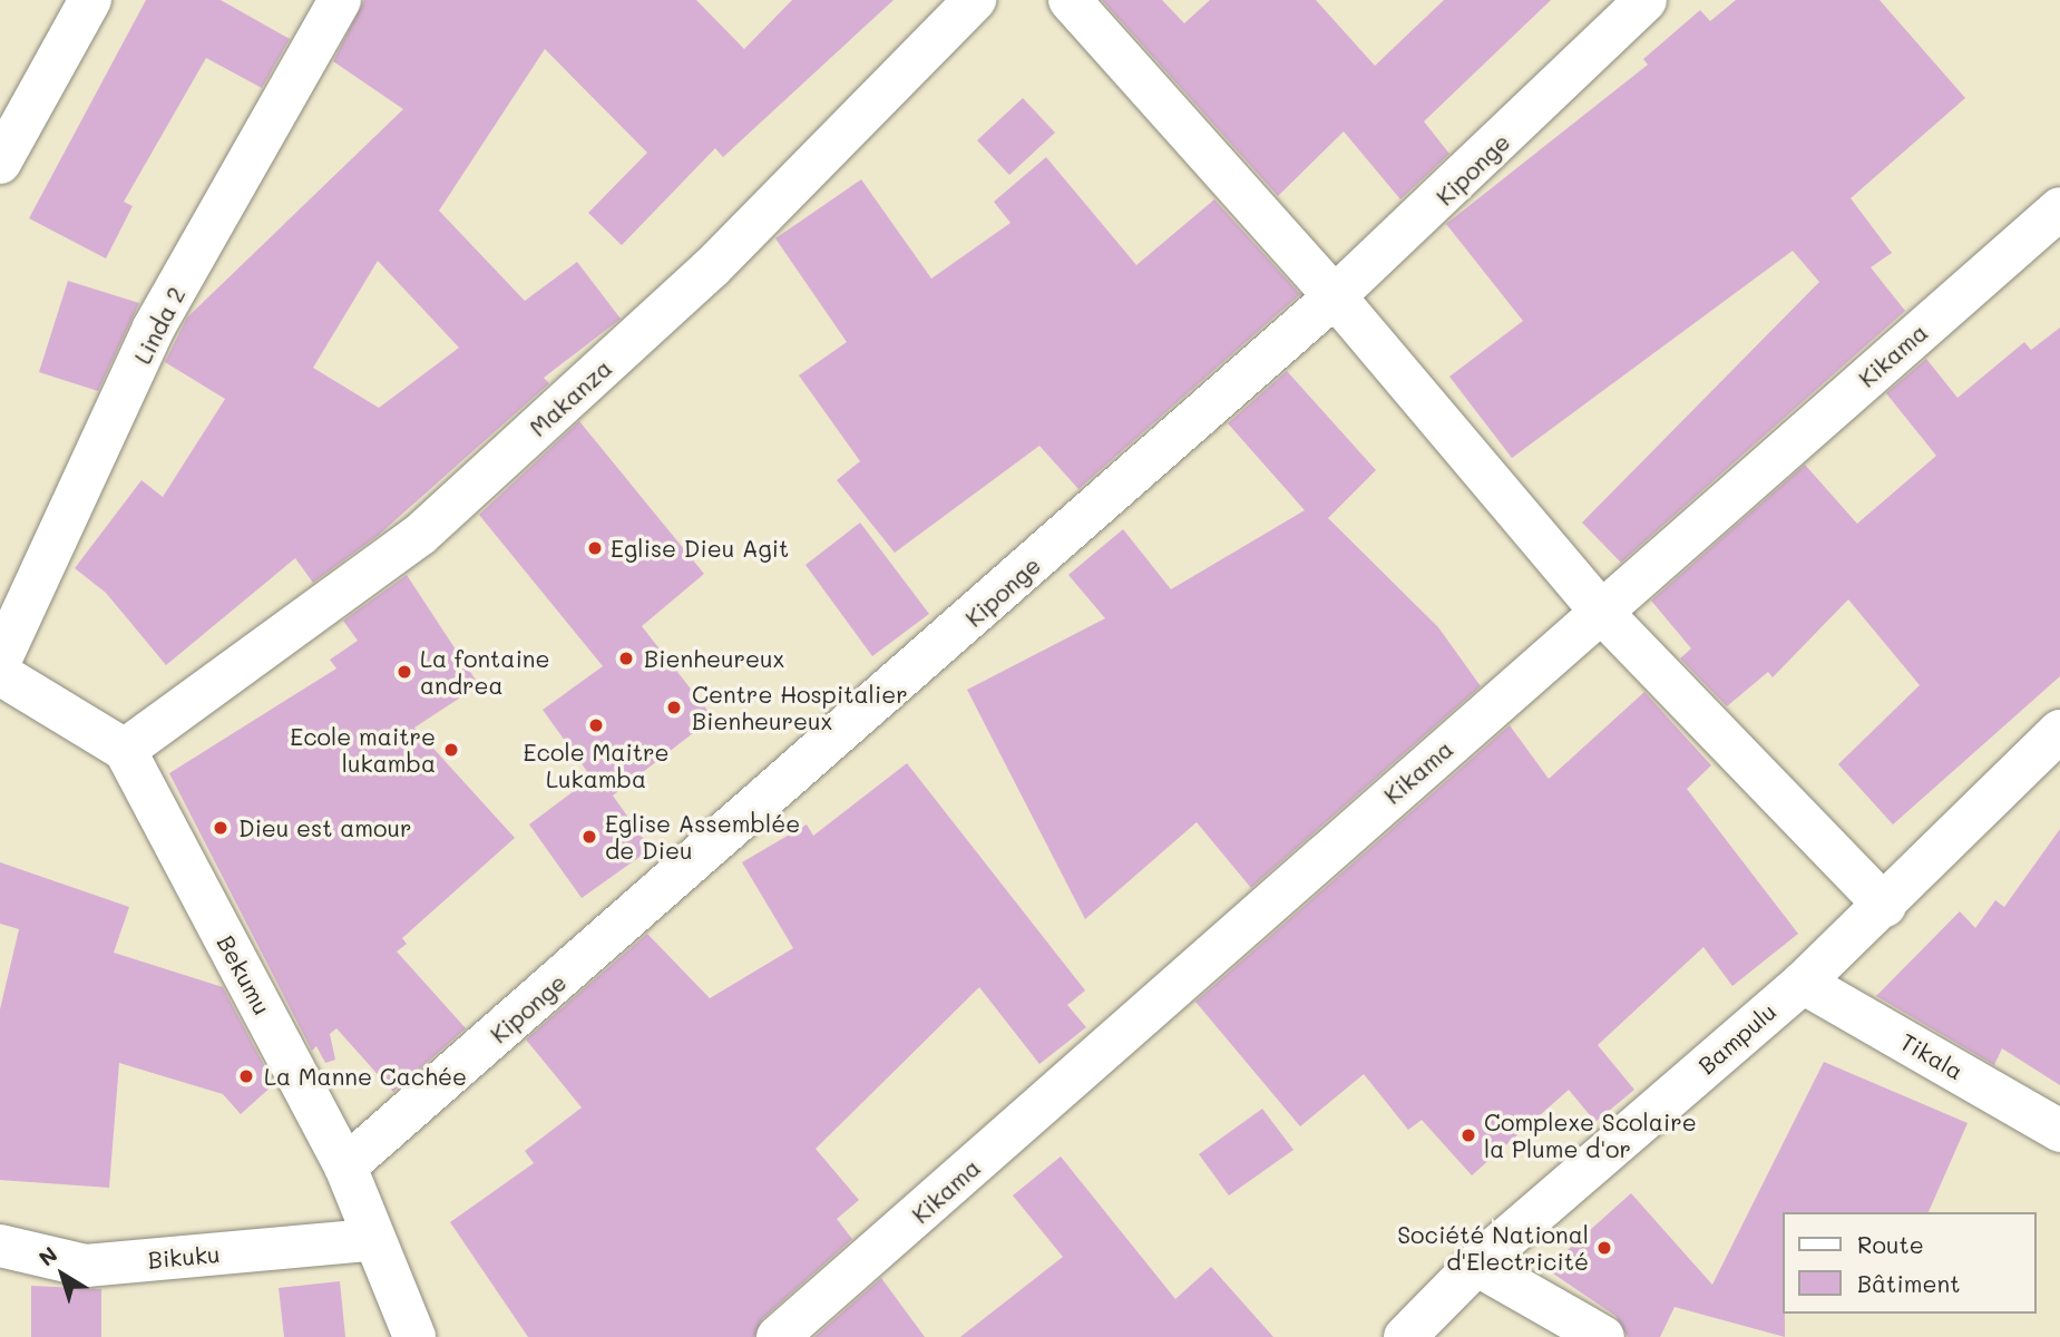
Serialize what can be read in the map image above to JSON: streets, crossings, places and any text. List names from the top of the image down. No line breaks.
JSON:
{"streets":{"street":["Kiponge","Linda 2","Kikama","Makanza","Bekumu","Bampulu","Tikala","Bikuku"]},"crossings":[["Kiponge","Bekumu"],["Makanza","Bekumu"],["Bekumu","Bikuku"],["Bampulu","Tikala"]],"places":["Eglise Dieu Agit","Bienheureux","La fontaine andrea","Centre Hospitalier Bienheureux","Ecole Maitre Lukamba","Ecole maitre lukamba","Dieu est amour","Eglise Assemblée de Dieu","La Manne Cachée","Complexe Scolaire la Plume d'or","Société National d'Electricité"],"legend":["Route","Bâtiment"],"north":"top left"}
